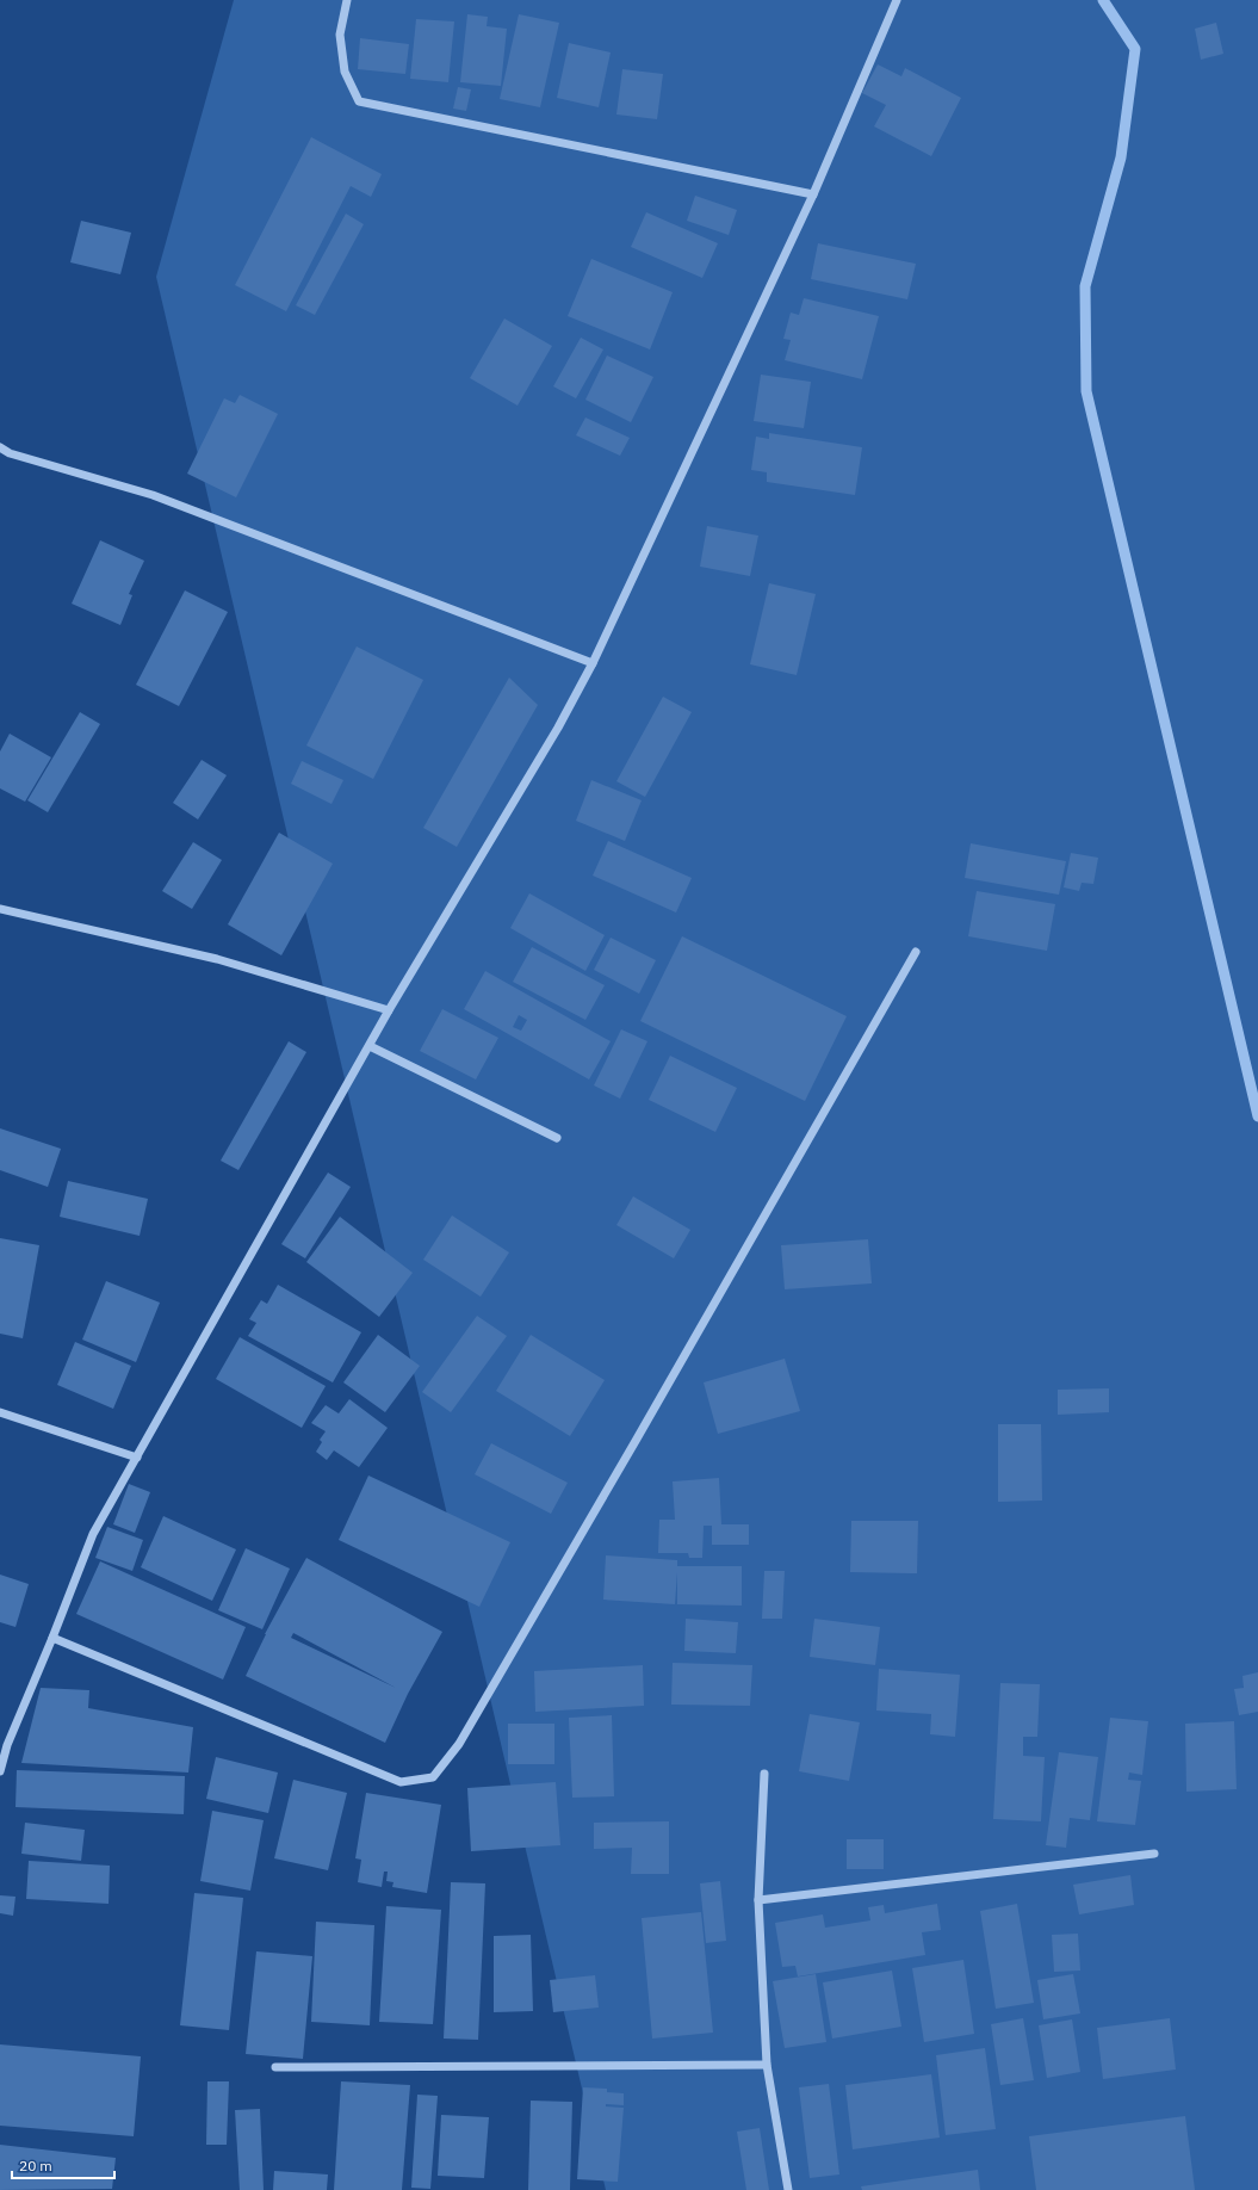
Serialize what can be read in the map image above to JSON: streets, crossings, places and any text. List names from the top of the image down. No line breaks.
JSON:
{"scale_bar":"20 m"}
